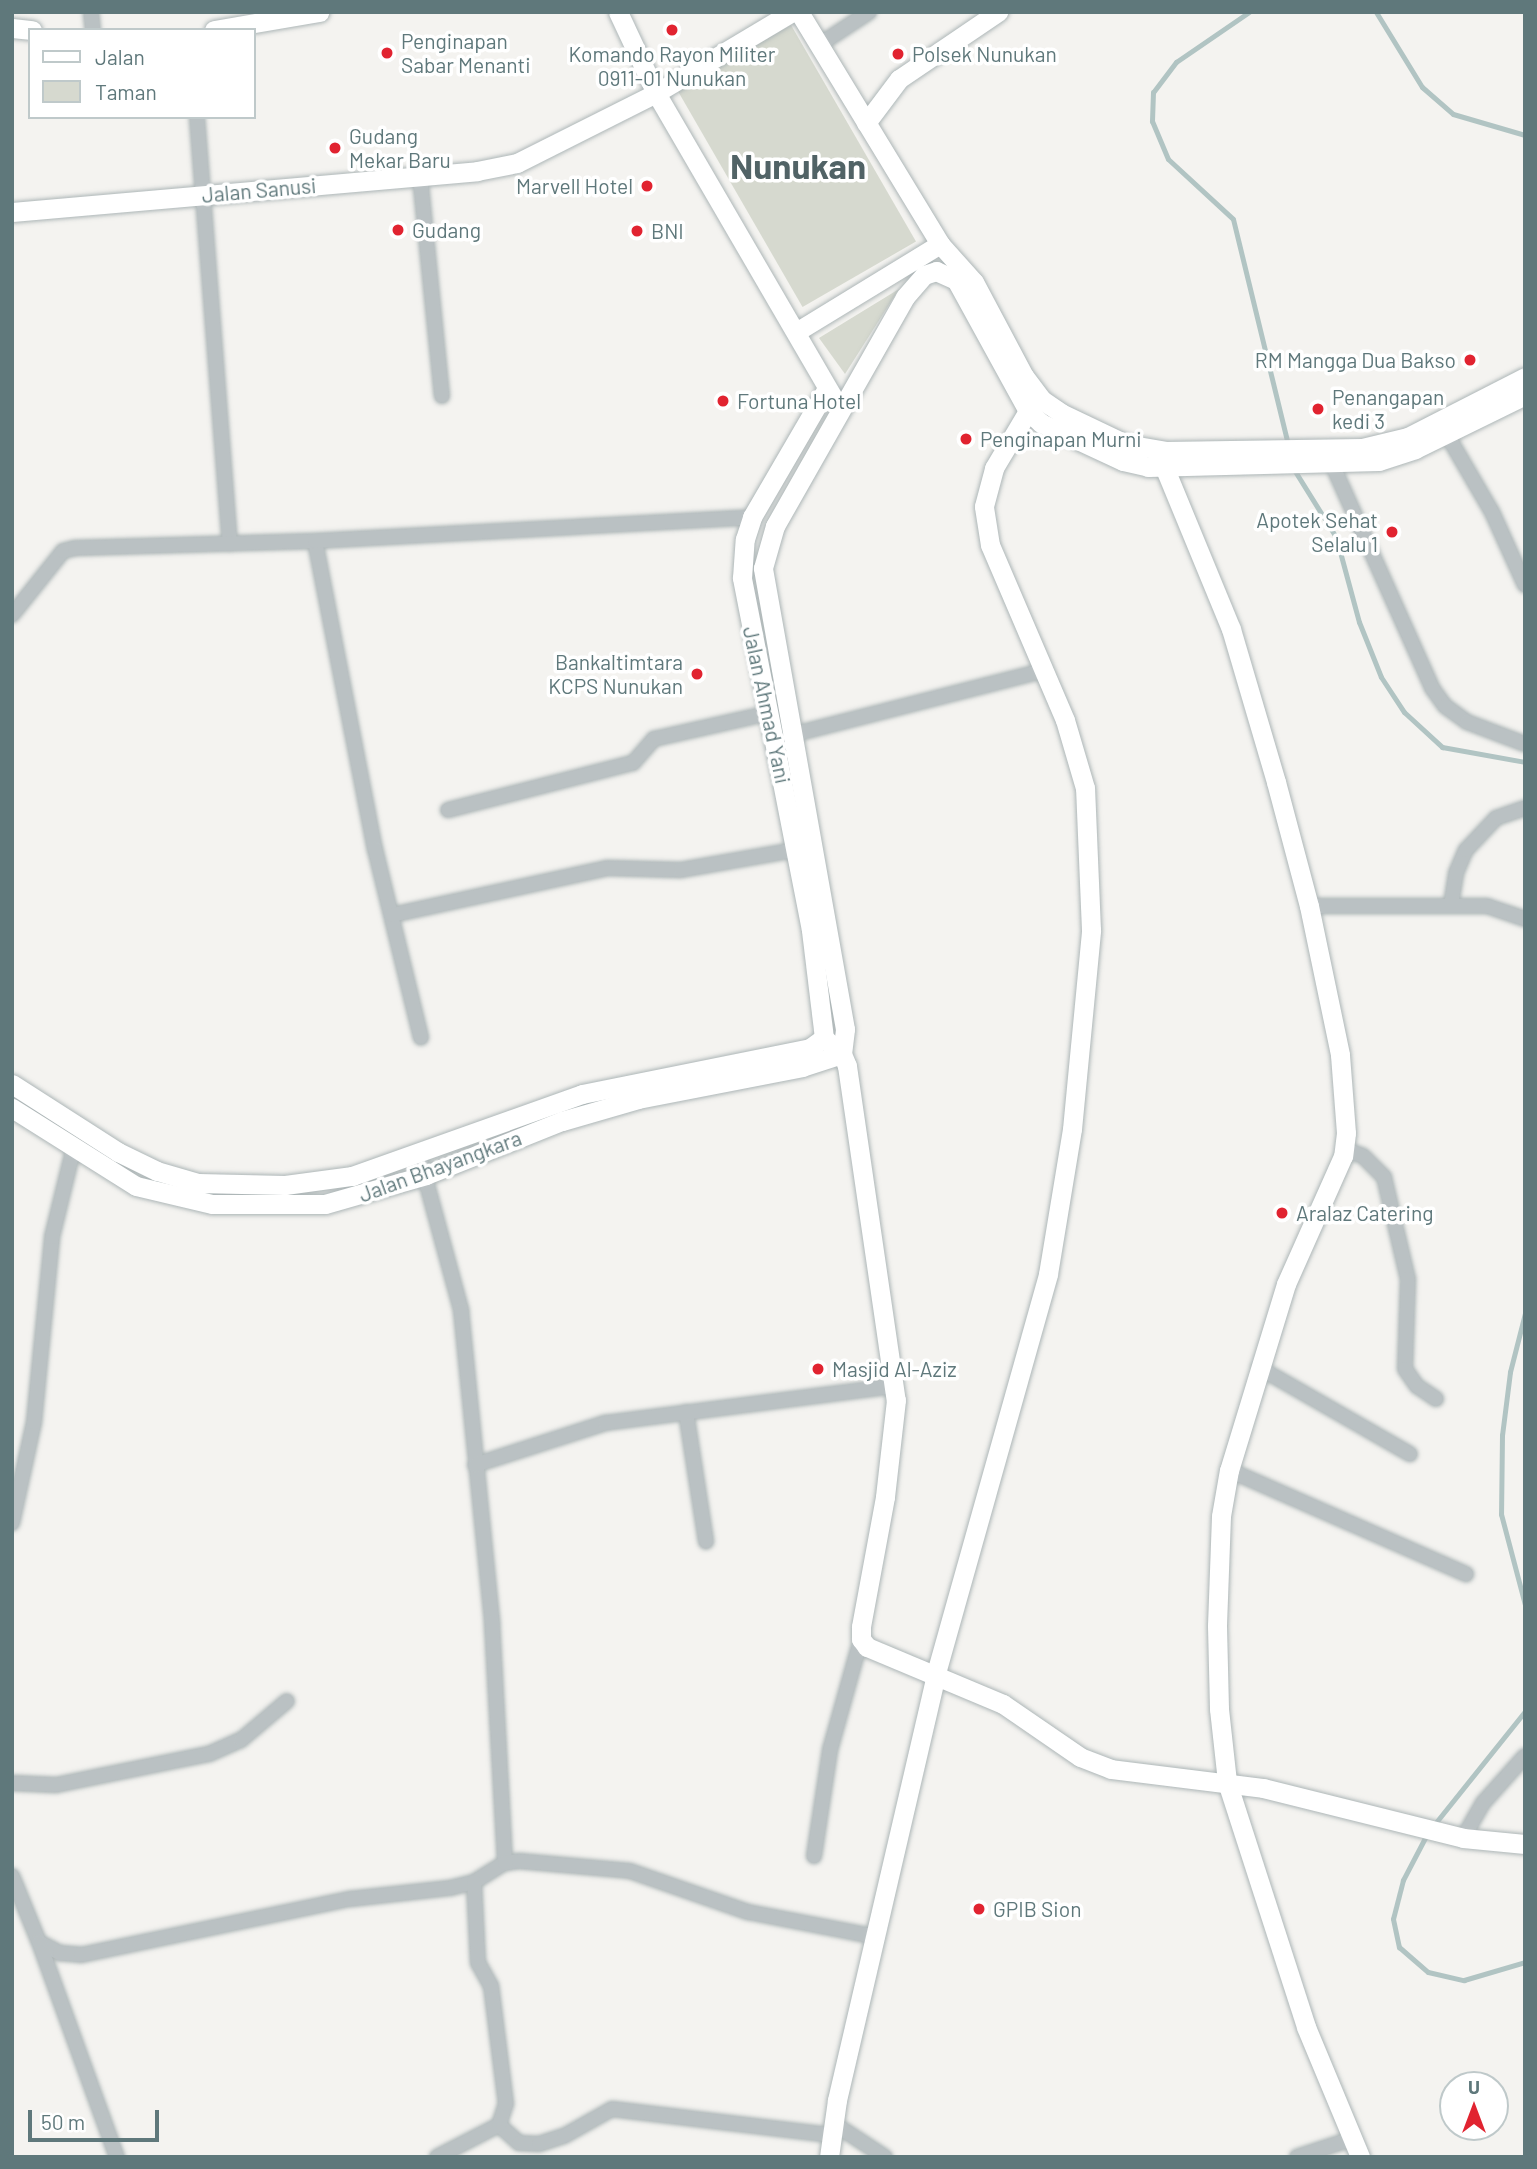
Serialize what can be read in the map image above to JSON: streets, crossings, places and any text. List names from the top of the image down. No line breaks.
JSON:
{"streets":{"street":["Jalan Sanusi","Jalan Ahmad Yani","Jalan Bhayangkara"]},"crossings":[["Jalan Ahmad Yani","Jalan Bhayangkara"]],"districts":["Nunukan"],"places":["Komando Rayon Militer 0911-01 Nunukan","Penginapan Sabar Menanti","Polsek Nunukan","Gudang Mekar Baru","Marvell Hotel","Gudang","BNI","RM Mangga Dua Bakso","Fortuna Hotel","Penangapan kedi 3","Penginapan Murni","Apotek Sehat Selalu 1","Bankaltimtara KCPS Nunukan","Aralaz Catering","Masjid Al-Aziz","GPIB Sion"],"legend":["Jalan","Taman"],"scale_bar":"50 m","north":"top"}
